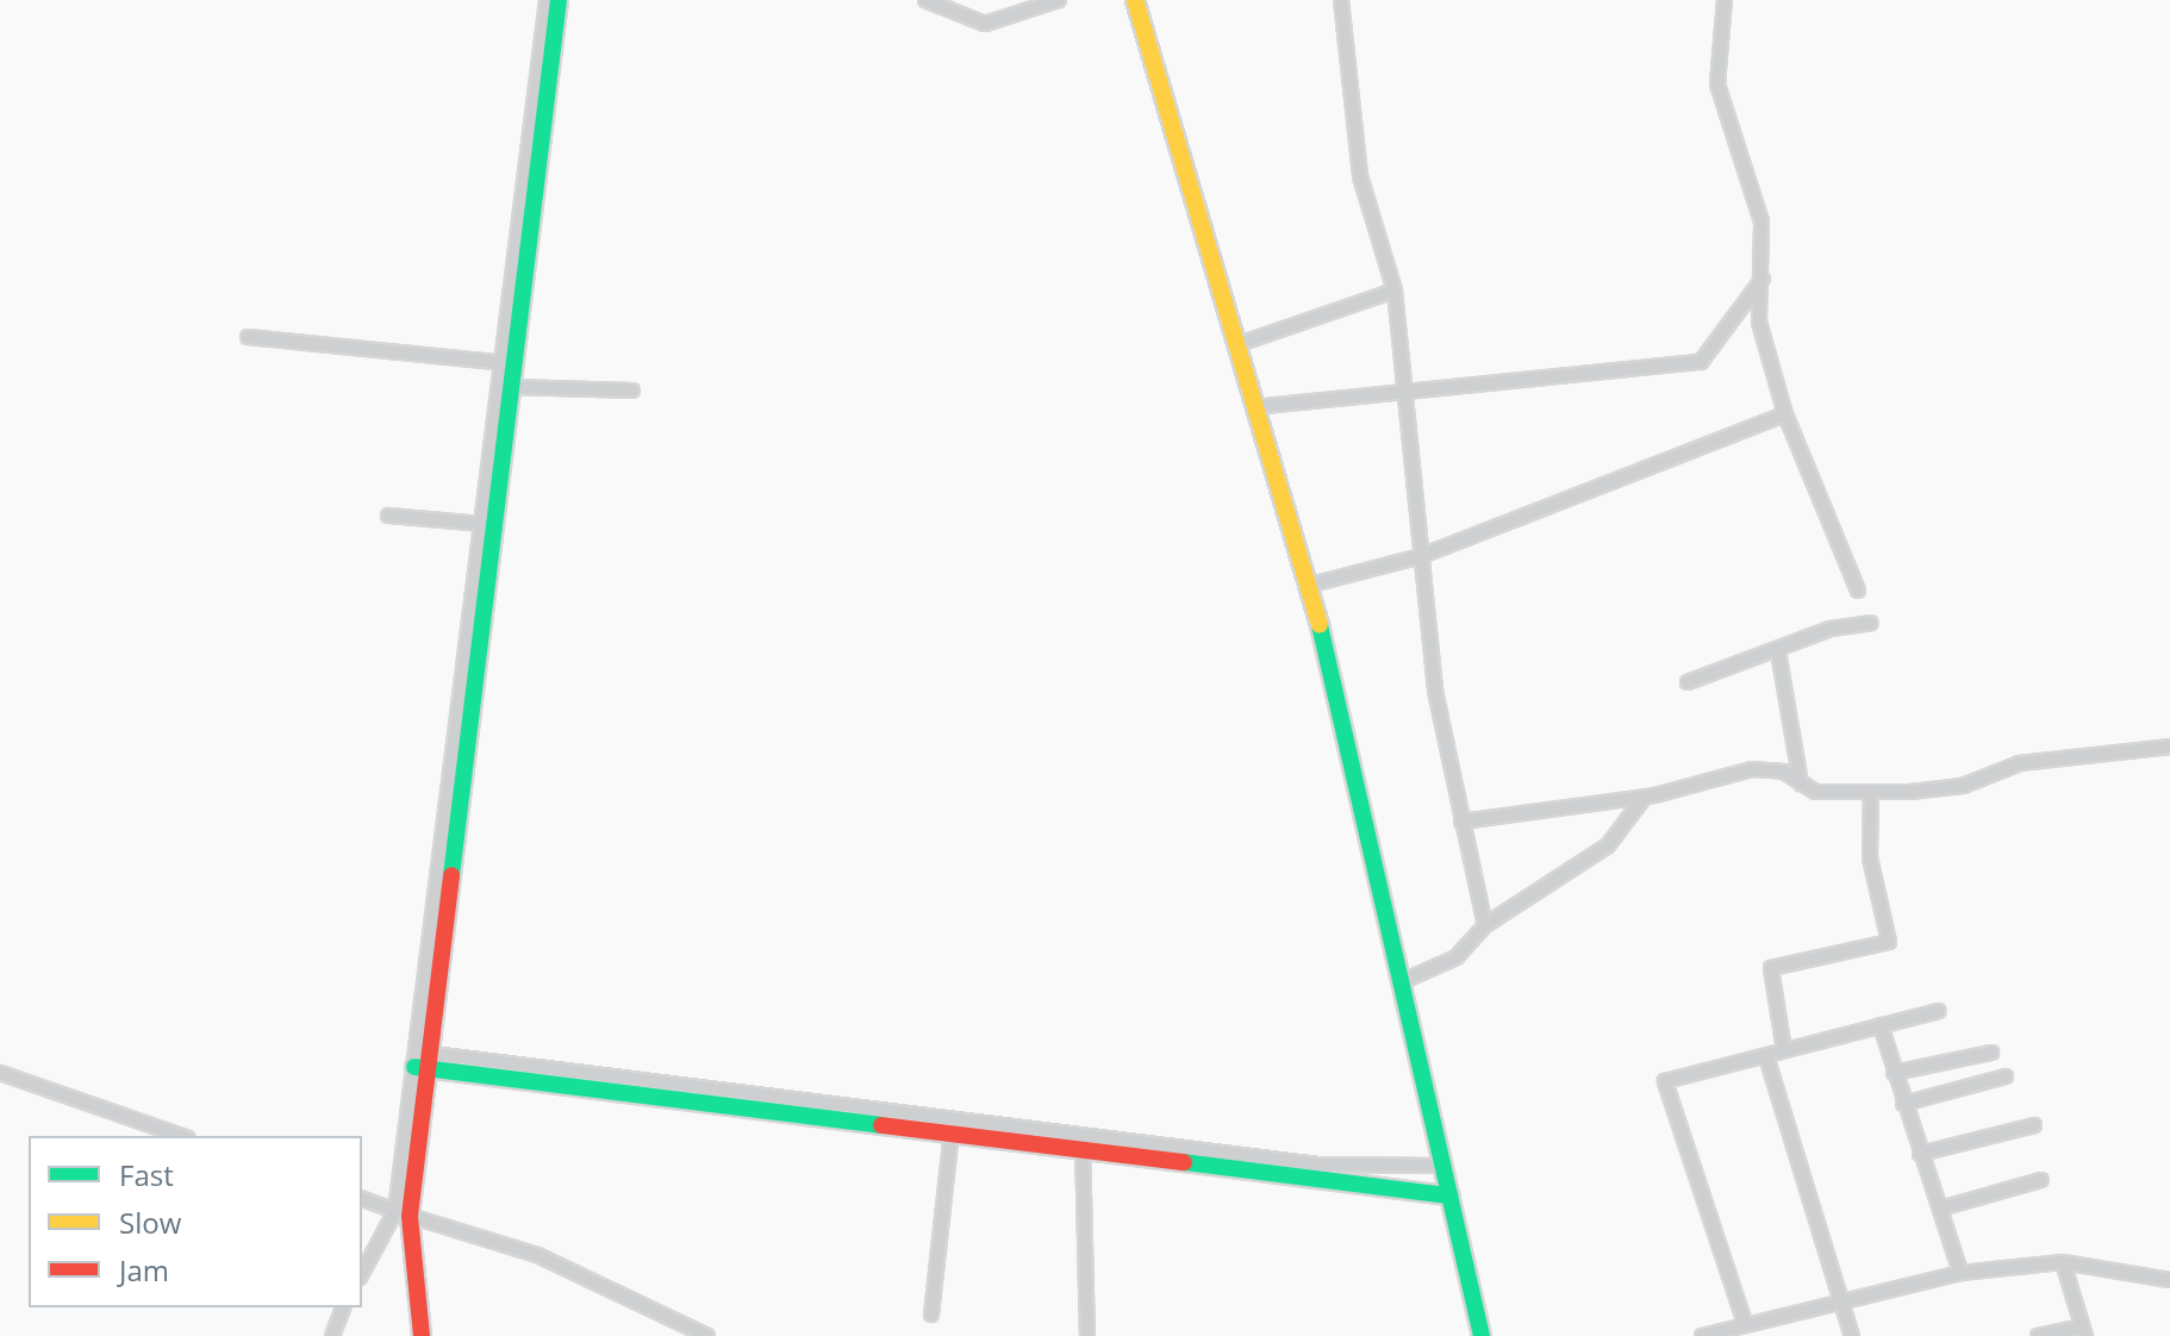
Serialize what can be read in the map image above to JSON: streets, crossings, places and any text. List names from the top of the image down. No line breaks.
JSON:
{"legend":["Fast","Slow","Jam"]}
